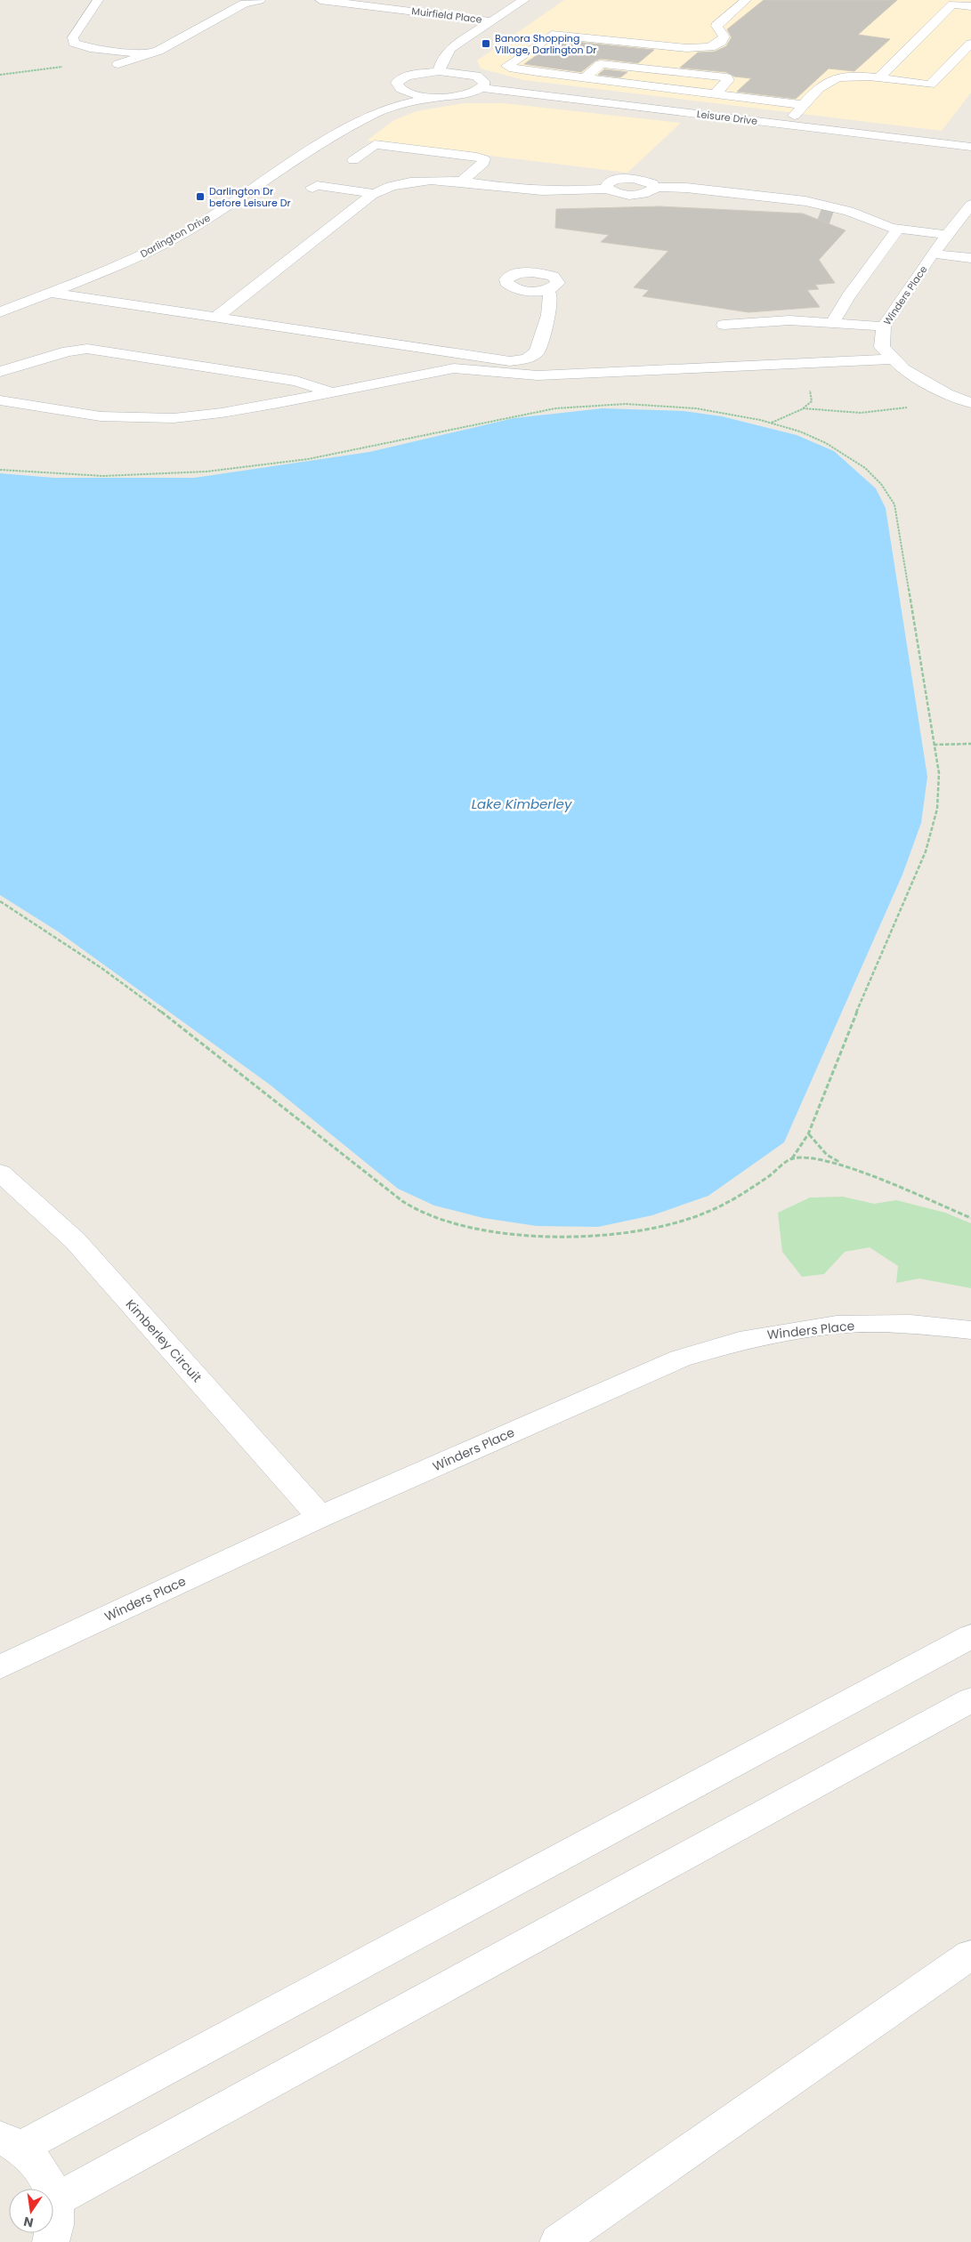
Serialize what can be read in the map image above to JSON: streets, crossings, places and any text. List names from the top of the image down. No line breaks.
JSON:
{"streets":{"street":["Muirfield Place","Leisure Drive","Darlington Drive","Winders Place","Kimberley Circuit"]},"crossings":[["Winders Place","Kimberley Circuit"]],"water":["Lake Kimberley"],"places":{"transit":["Banora Shopping Village, Darlington Dr","Darlington Dr before Leisure Dr"]},"north":"bottom"}
